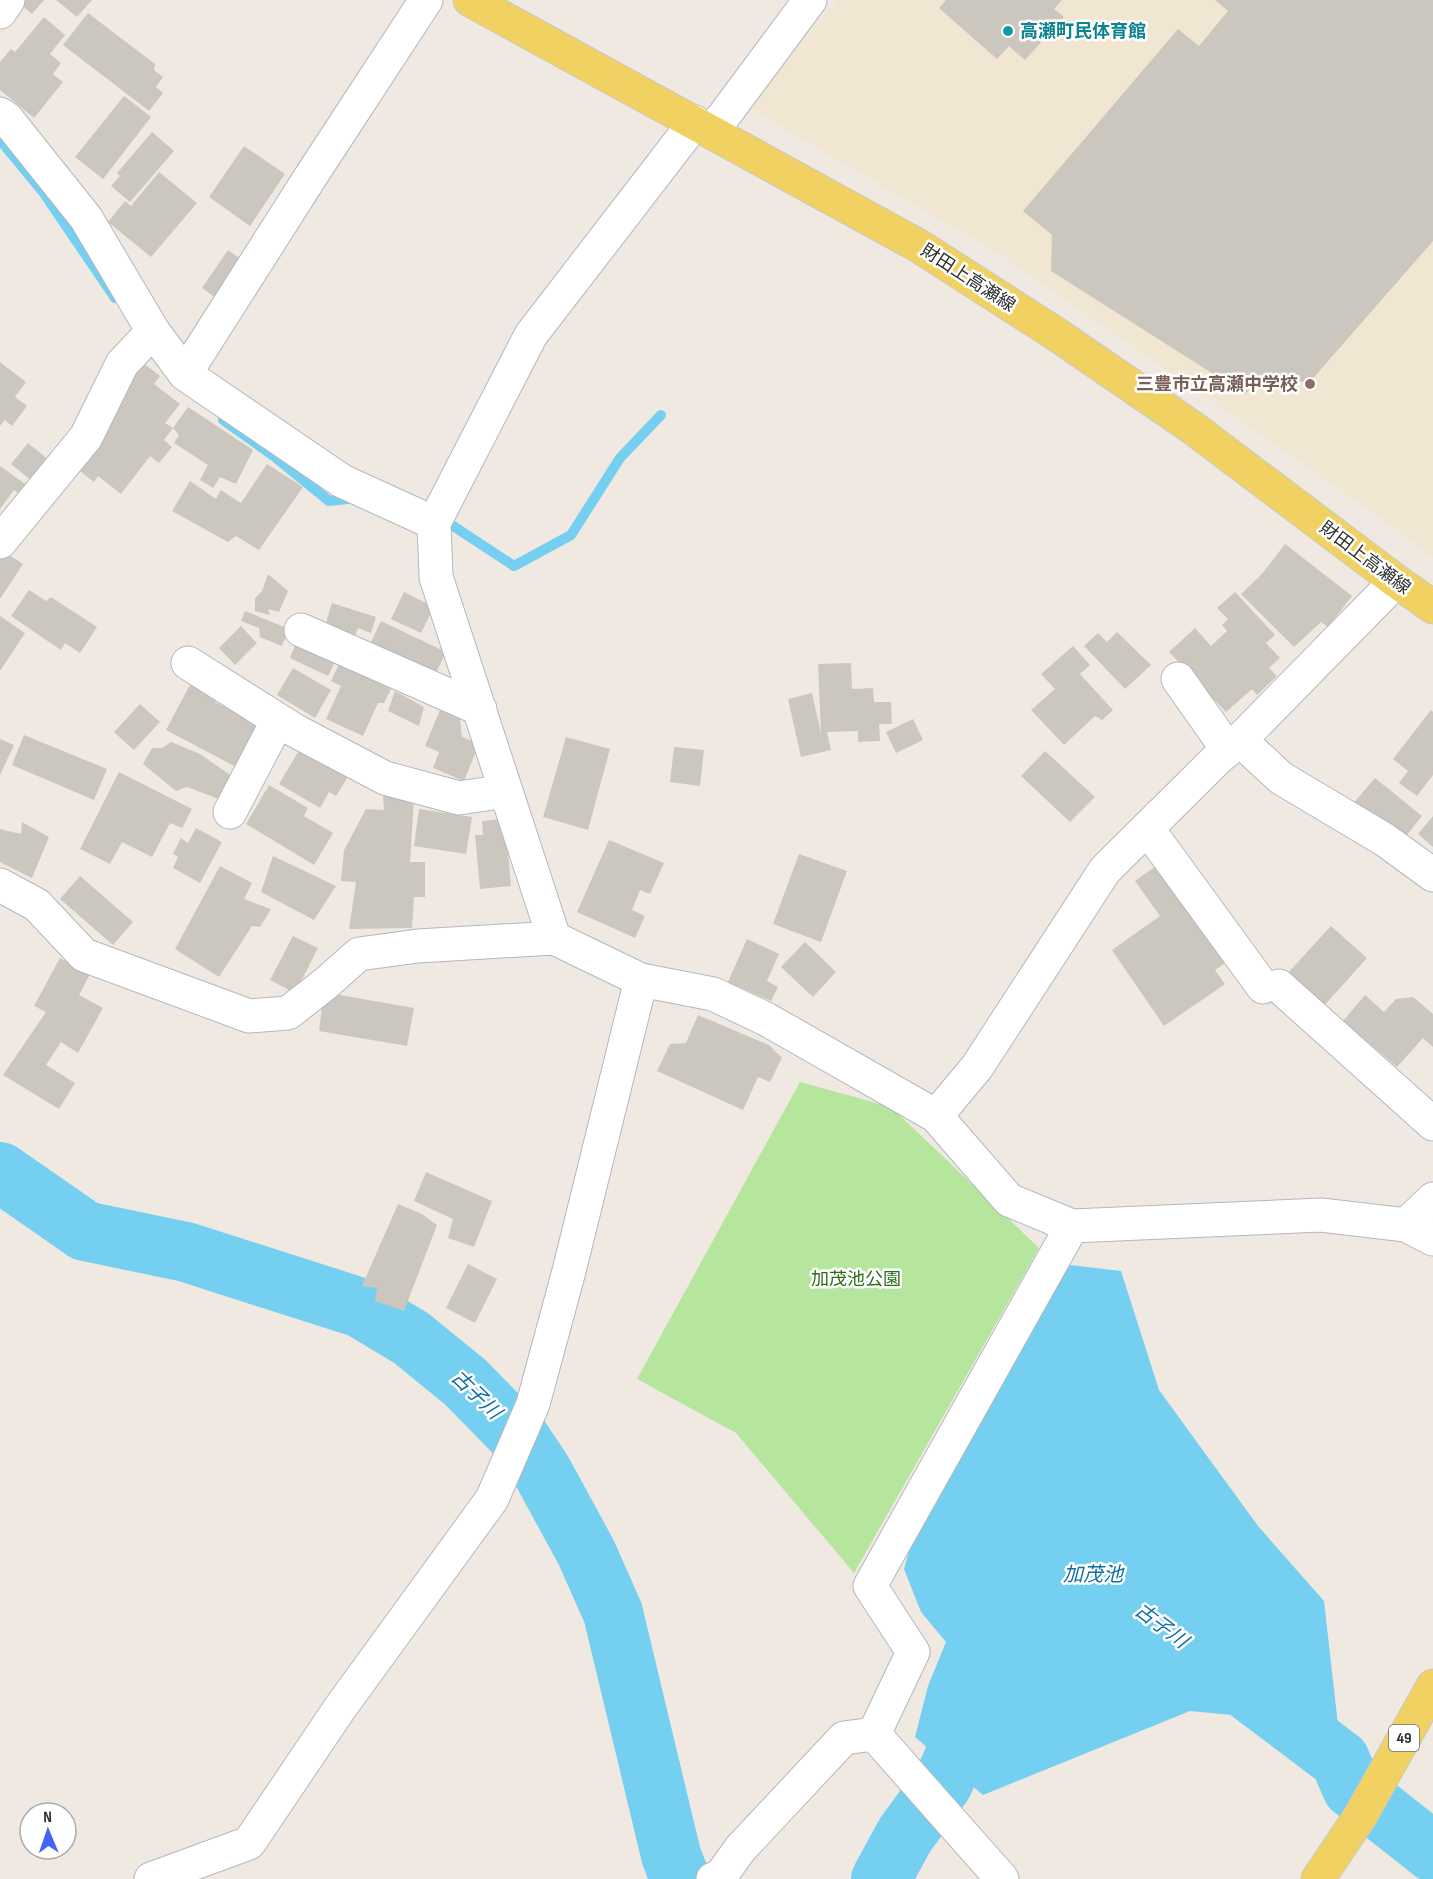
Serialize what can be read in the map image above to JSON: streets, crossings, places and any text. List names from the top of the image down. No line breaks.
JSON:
{"streets":{"main road":["財田上高瀬線","49"]},"water":["古子川","加茂池"],"parks":["加茂池公園"],"places":["高瀬町民体育館","三豊市立高瀬中学校"],"north":"top"}
